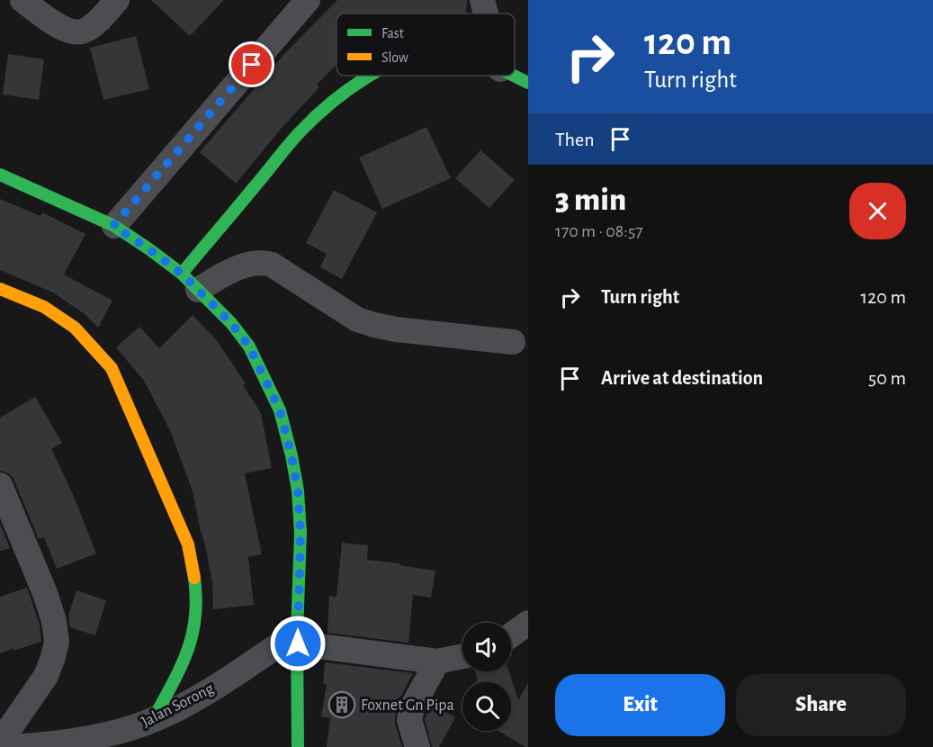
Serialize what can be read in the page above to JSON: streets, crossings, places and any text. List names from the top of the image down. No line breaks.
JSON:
{"streets":{"street":["Jalan Sorong"]},"places":{"building":["Foxnet Gn Pipa"]},"legend":["Fast","Slow"],"page":{"turn":["120 m","Turn right"],"then":"Then","heading":["3 min","170 m · 08:57"],"list":[{"name":"Turn right","value":"120 m"},{"name":"Arrive at destination","value":"50 m"}],"buttons":["Exit","Share"]}}
